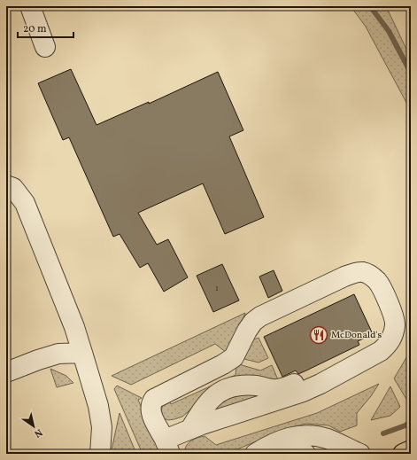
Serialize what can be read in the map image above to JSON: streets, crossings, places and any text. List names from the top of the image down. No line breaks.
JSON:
{"places":{"restaurant":["McDonald's"]},"house_numbers":["1"],"scale_bar":"20 m","north":"bottom right"}
